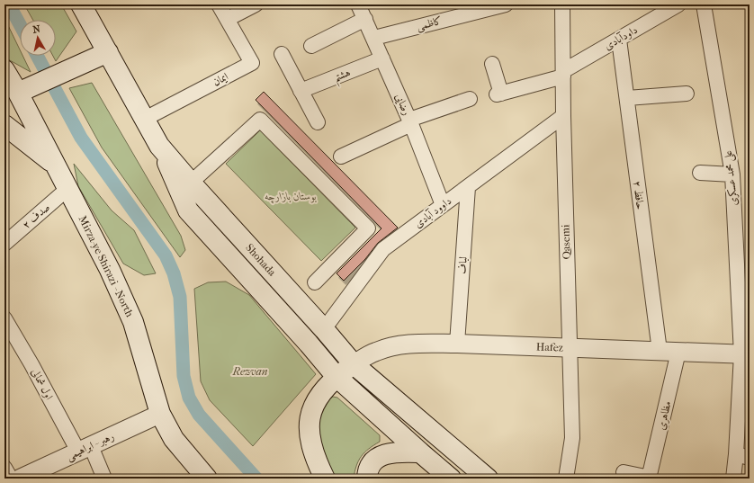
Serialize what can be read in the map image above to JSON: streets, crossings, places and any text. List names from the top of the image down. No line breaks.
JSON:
{"streets":{"main road":["Shohada","Mirza-ye Shirazi - North"],"street":["کاظمی","داودآبادی","هشتم","ایمان","رضایی","علی محمد عسکری","حافظ ۲","داوود آبادی","صدف ۲","Qasemi","لباف","Hafez","اول شمالی","مظاهری","رهبر - ابراهیمی"]},"crossings":[["کاظمی","رضایی"],["داودآبادی","حافظ ۲"],["داودآبادی","Qasemi"],["هشتم","رضایی"],["رضایی","داوود آبادی"],["علی محمد عسکری","Hafez"],["حافظ ۲","Hafez"],["داوود آبادی","Qasemi"],["داوود آبادی","Shohada"],["داوود آبادی","لباف"],["صدف ۲","Mirza-ye Shirazi - North"],["Qasemi","Hafez"],["Shohada","Hafez"],["لباف","Hafez"],["Mirza-ye Shirazi - North","رهبر - ابراهیمی"],["Hafez","مظاهری"],["اول شمالی","رهبر - ابراهیمی"]],"parks":["بوستان بازارچه","Rezvan"],"north":"top"}
